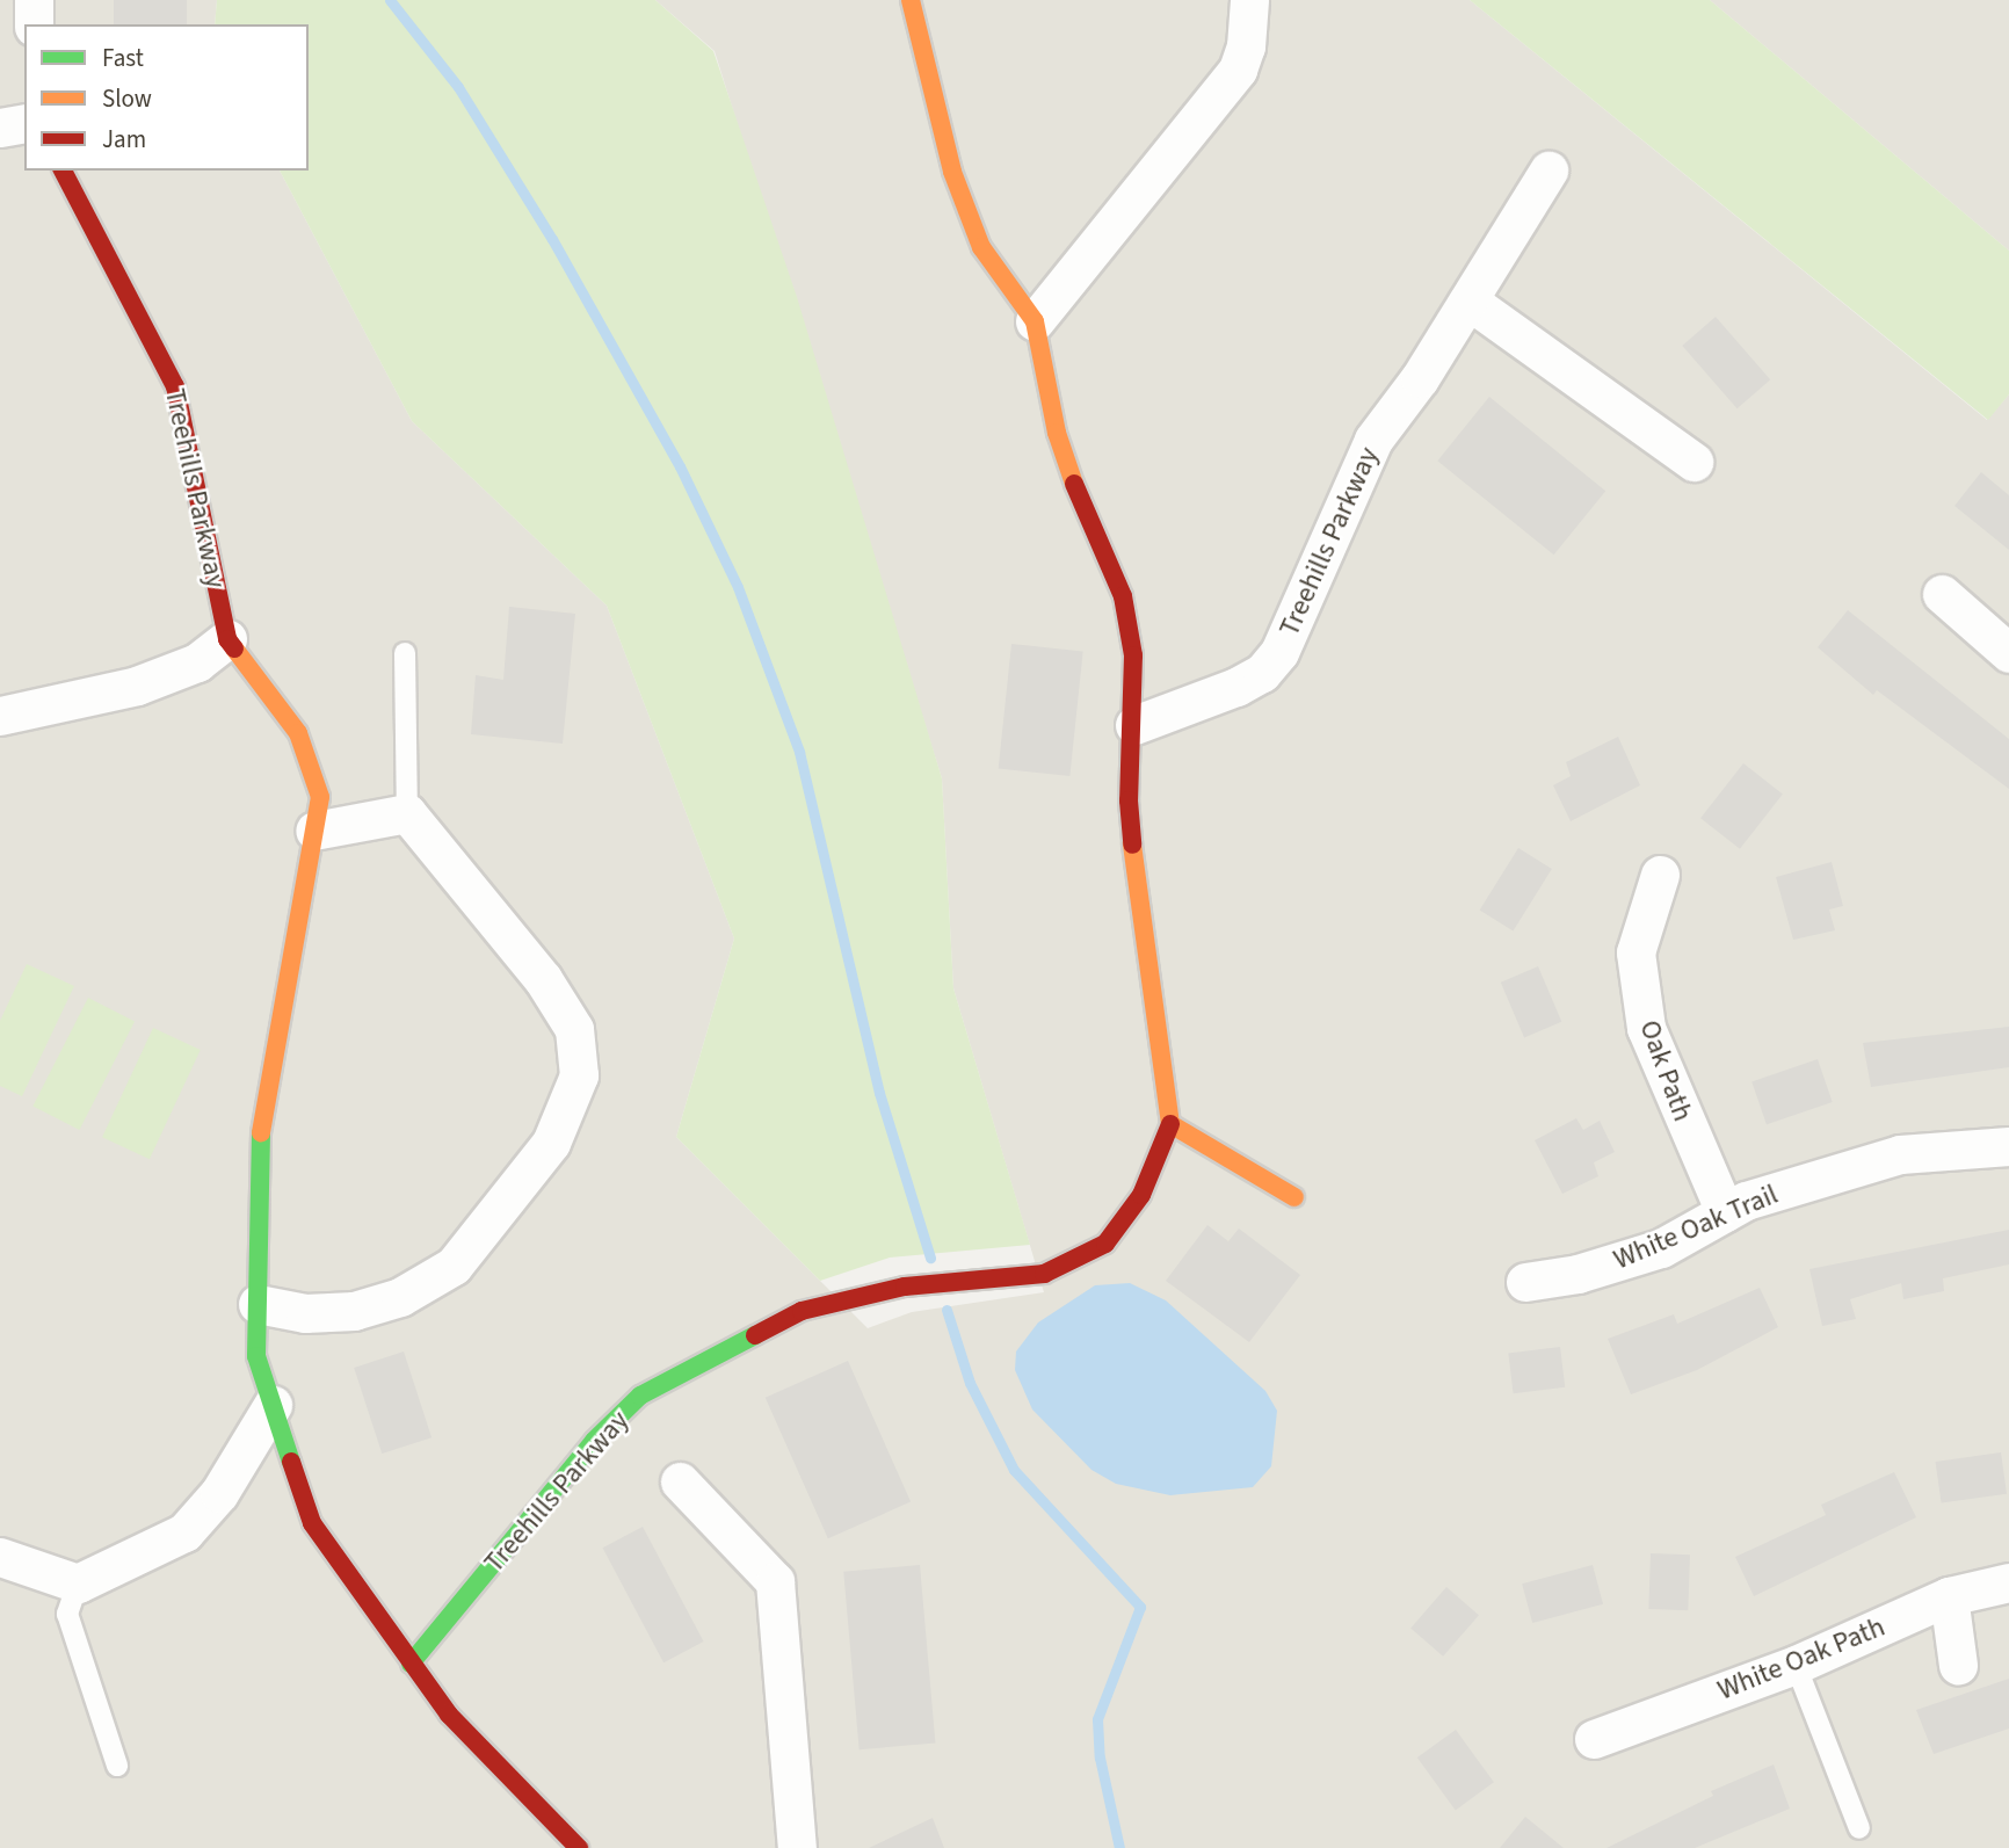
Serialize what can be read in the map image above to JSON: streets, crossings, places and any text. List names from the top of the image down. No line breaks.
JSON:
{"streets":{"street":["Treehills Parkway","Oak Path","White Oak Trail","White Oak Path"]},"crossings":[["Oak Path","White Oak Trail"]],"legend":["Fast","Slow","Jam"]}
